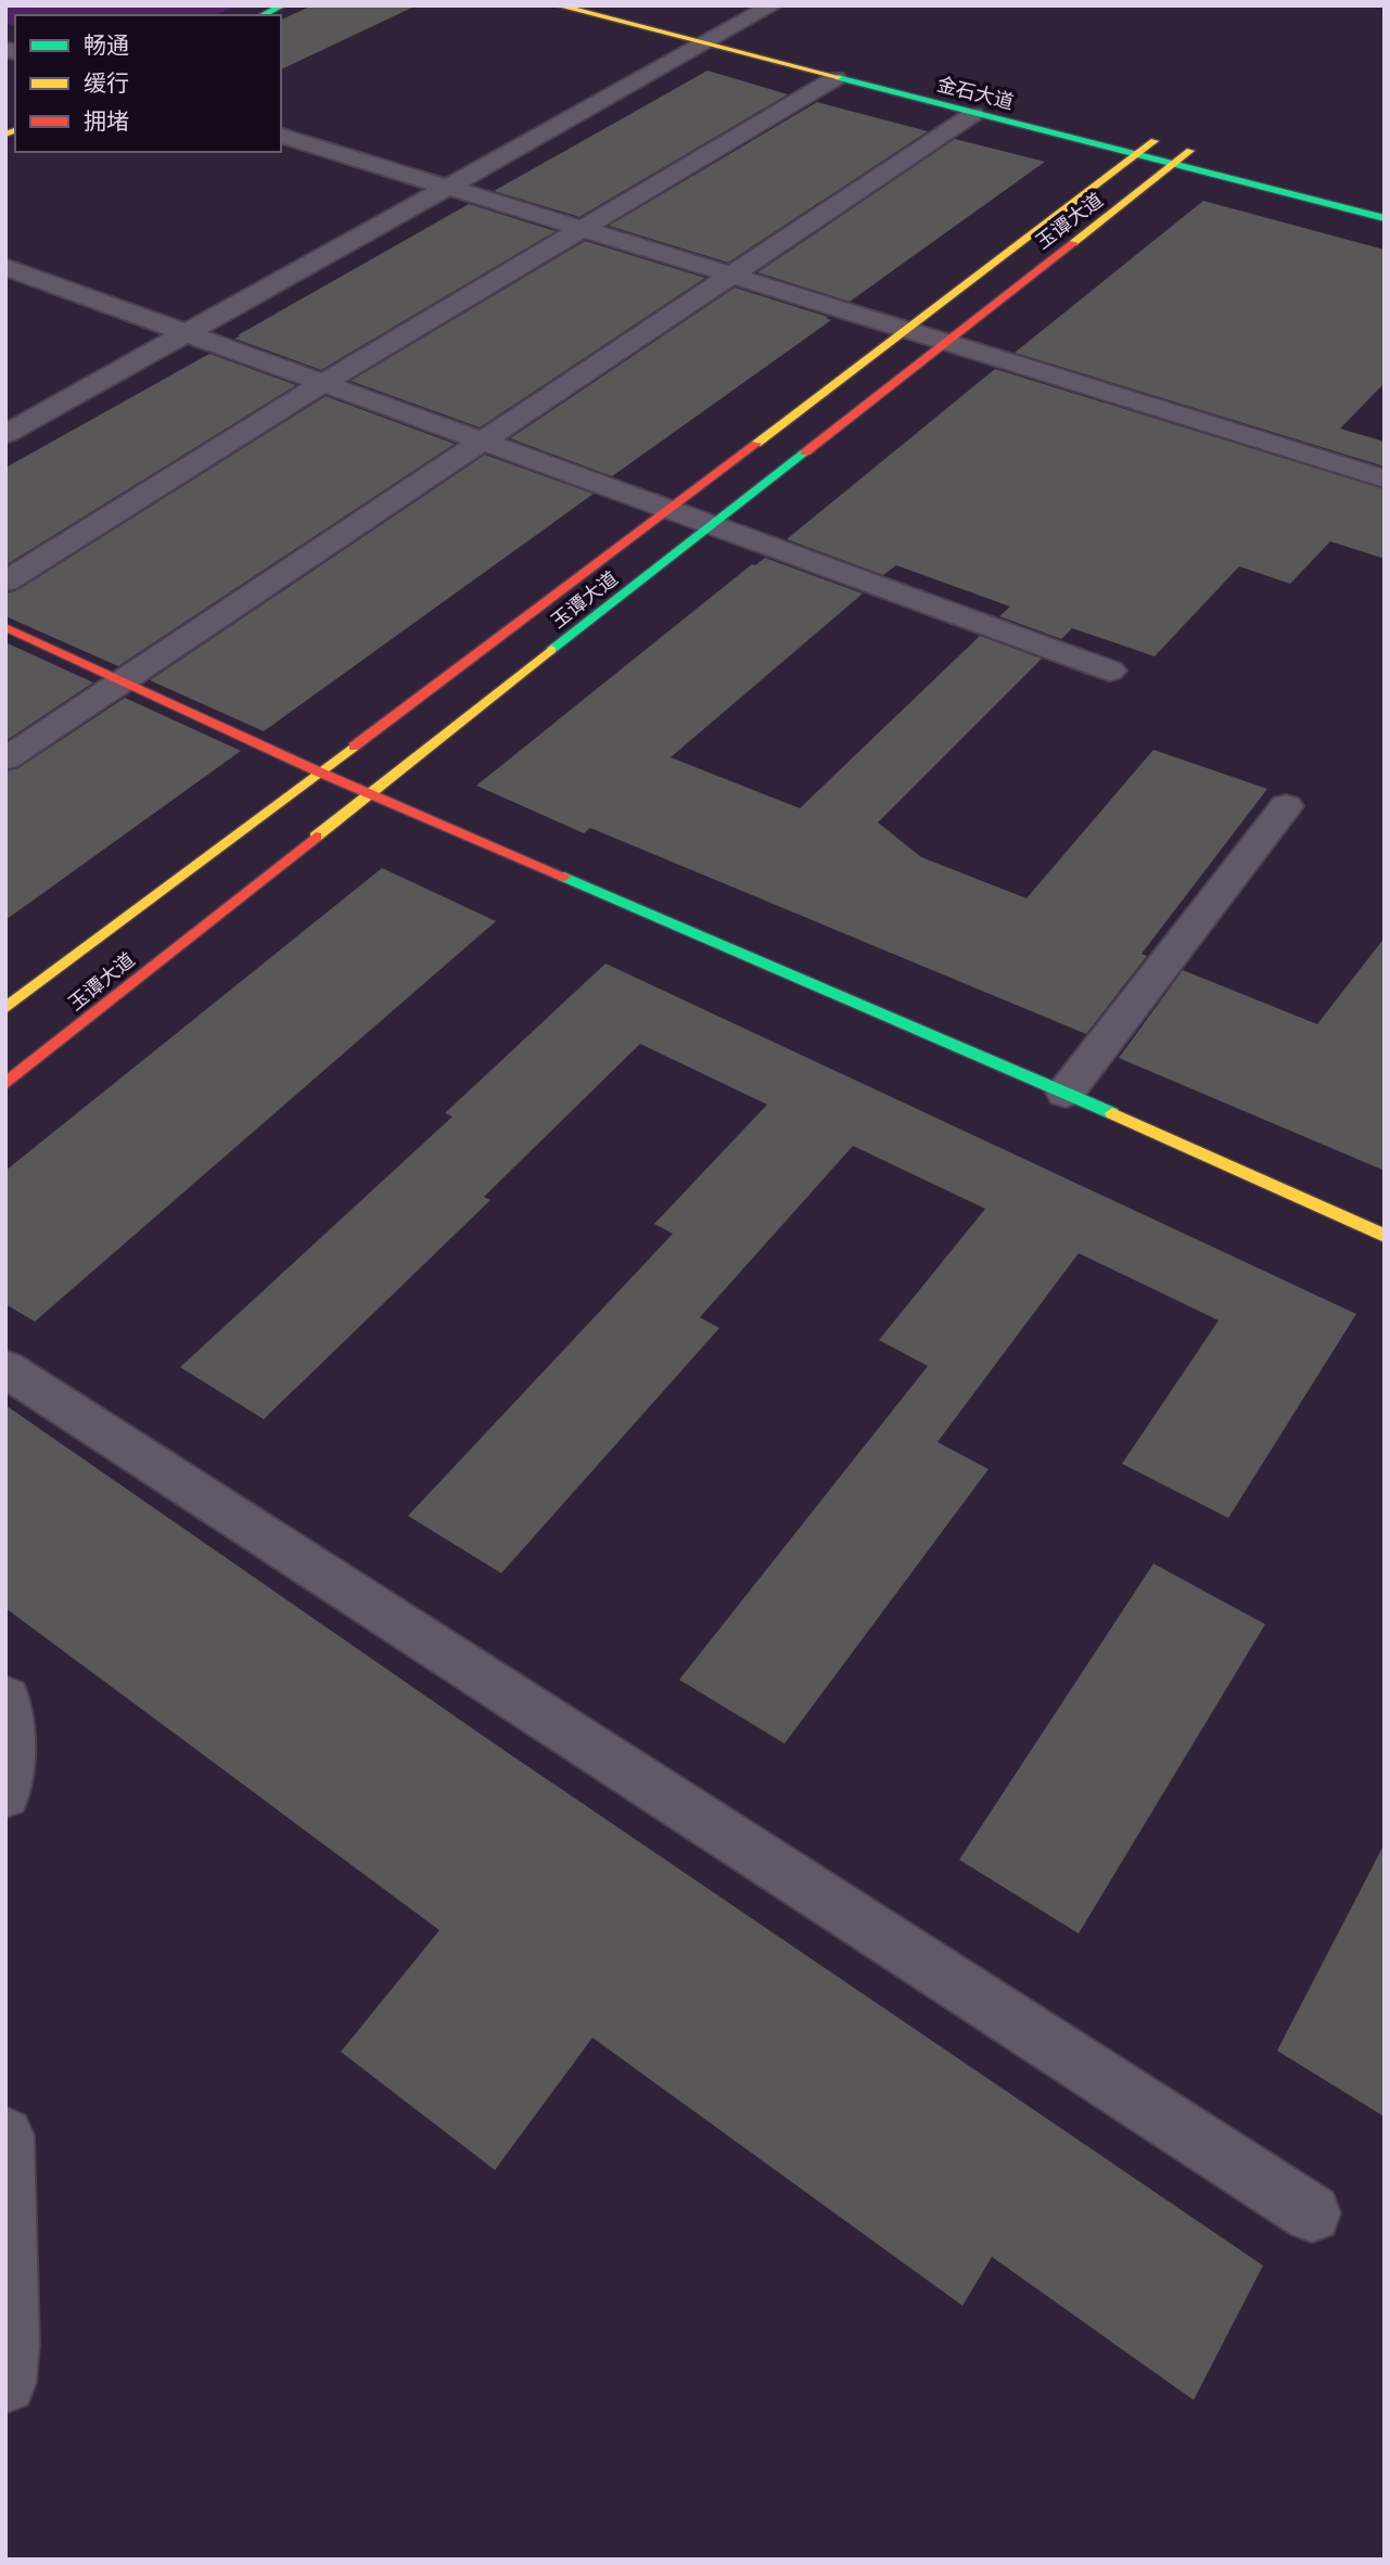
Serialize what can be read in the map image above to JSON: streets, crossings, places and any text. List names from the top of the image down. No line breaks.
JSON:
{"streets":{"main road":["金石大道","玉谭大道"]},"crossings":[["金石大道","玉谭大道"]],"legend":["畅通","缓行","拥堵"]}
